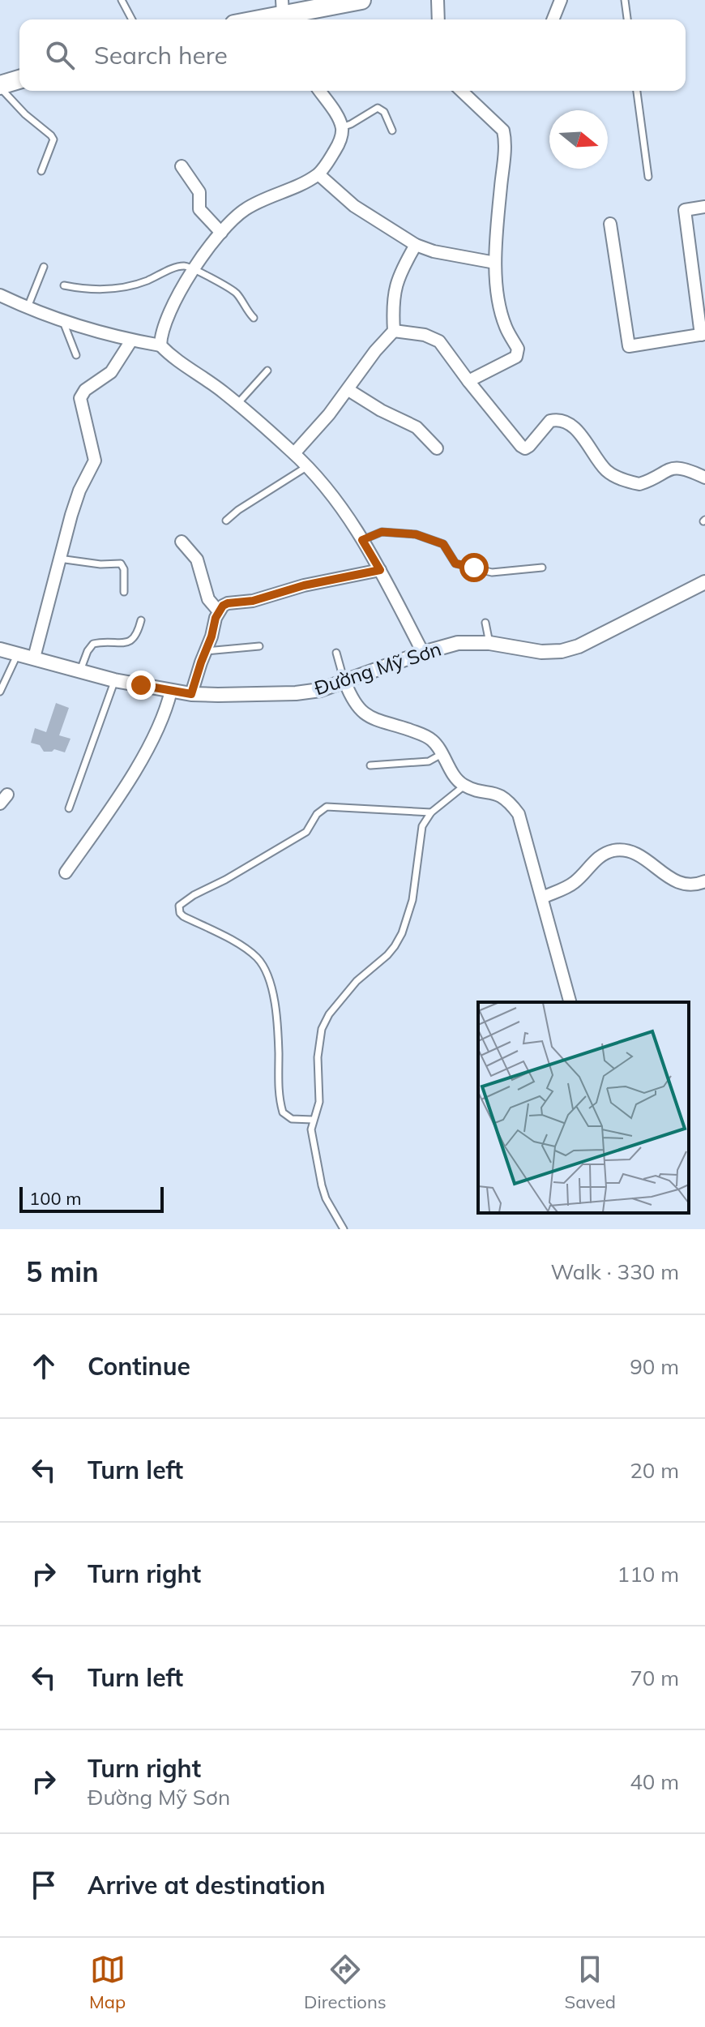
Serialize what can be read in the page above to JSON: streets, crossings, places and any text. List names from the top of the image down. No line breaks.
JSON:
{"streets":{"street":["Đường Mỹ Sơn"]},"scale_bar":"100 m","north":"right","page":{"search":"Search here","scale":"100 m","heading":["5 min","Walk · 330 m"],"list":[["Continue","90 m"],["Turn left","20 m"],["Turn right","110 m"],["Turn left","70 m"],["Turn right","Đường Mỹ Sơn","40 m"],"Arrive at destination"],"nav":["Map","Directions","Saved"]}}
